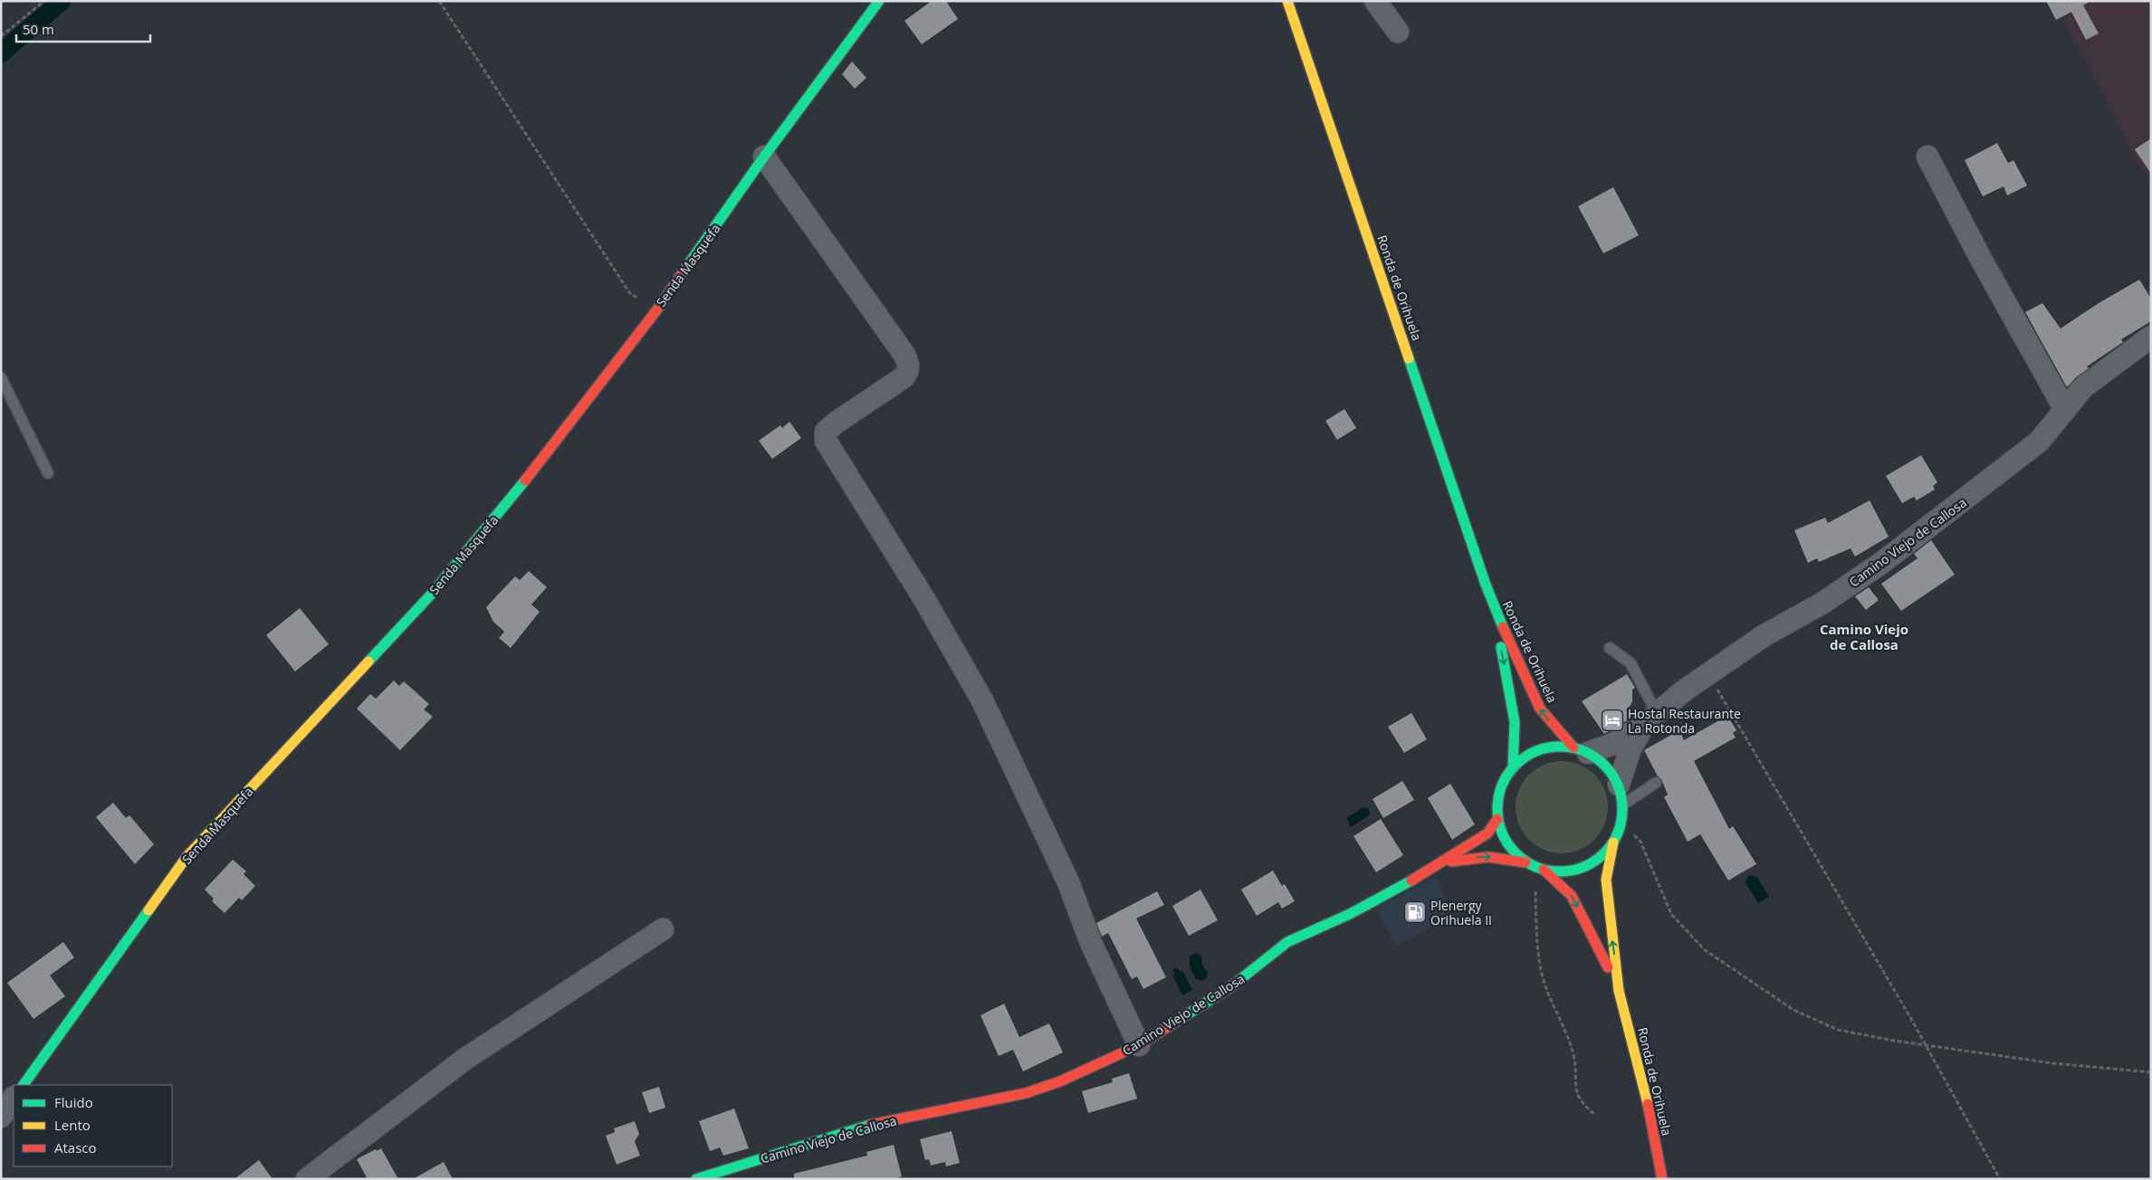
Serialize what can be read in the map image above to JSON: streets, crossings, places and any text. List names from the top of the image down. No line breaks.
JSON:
{"streets":{"street":["Senda Masquefa","Ronda de Orihuela","Camino Viejo de Callosa"]},"districts":["Camino Viejo de Callosa"],"places":{"hotel":["Hostal Restaurante La Rotonda"],"fuel station":["Plenergy Orihuela II"]},"legend":["Fluido","Lento","Atasco"],"scale_bar":"50 m"}
